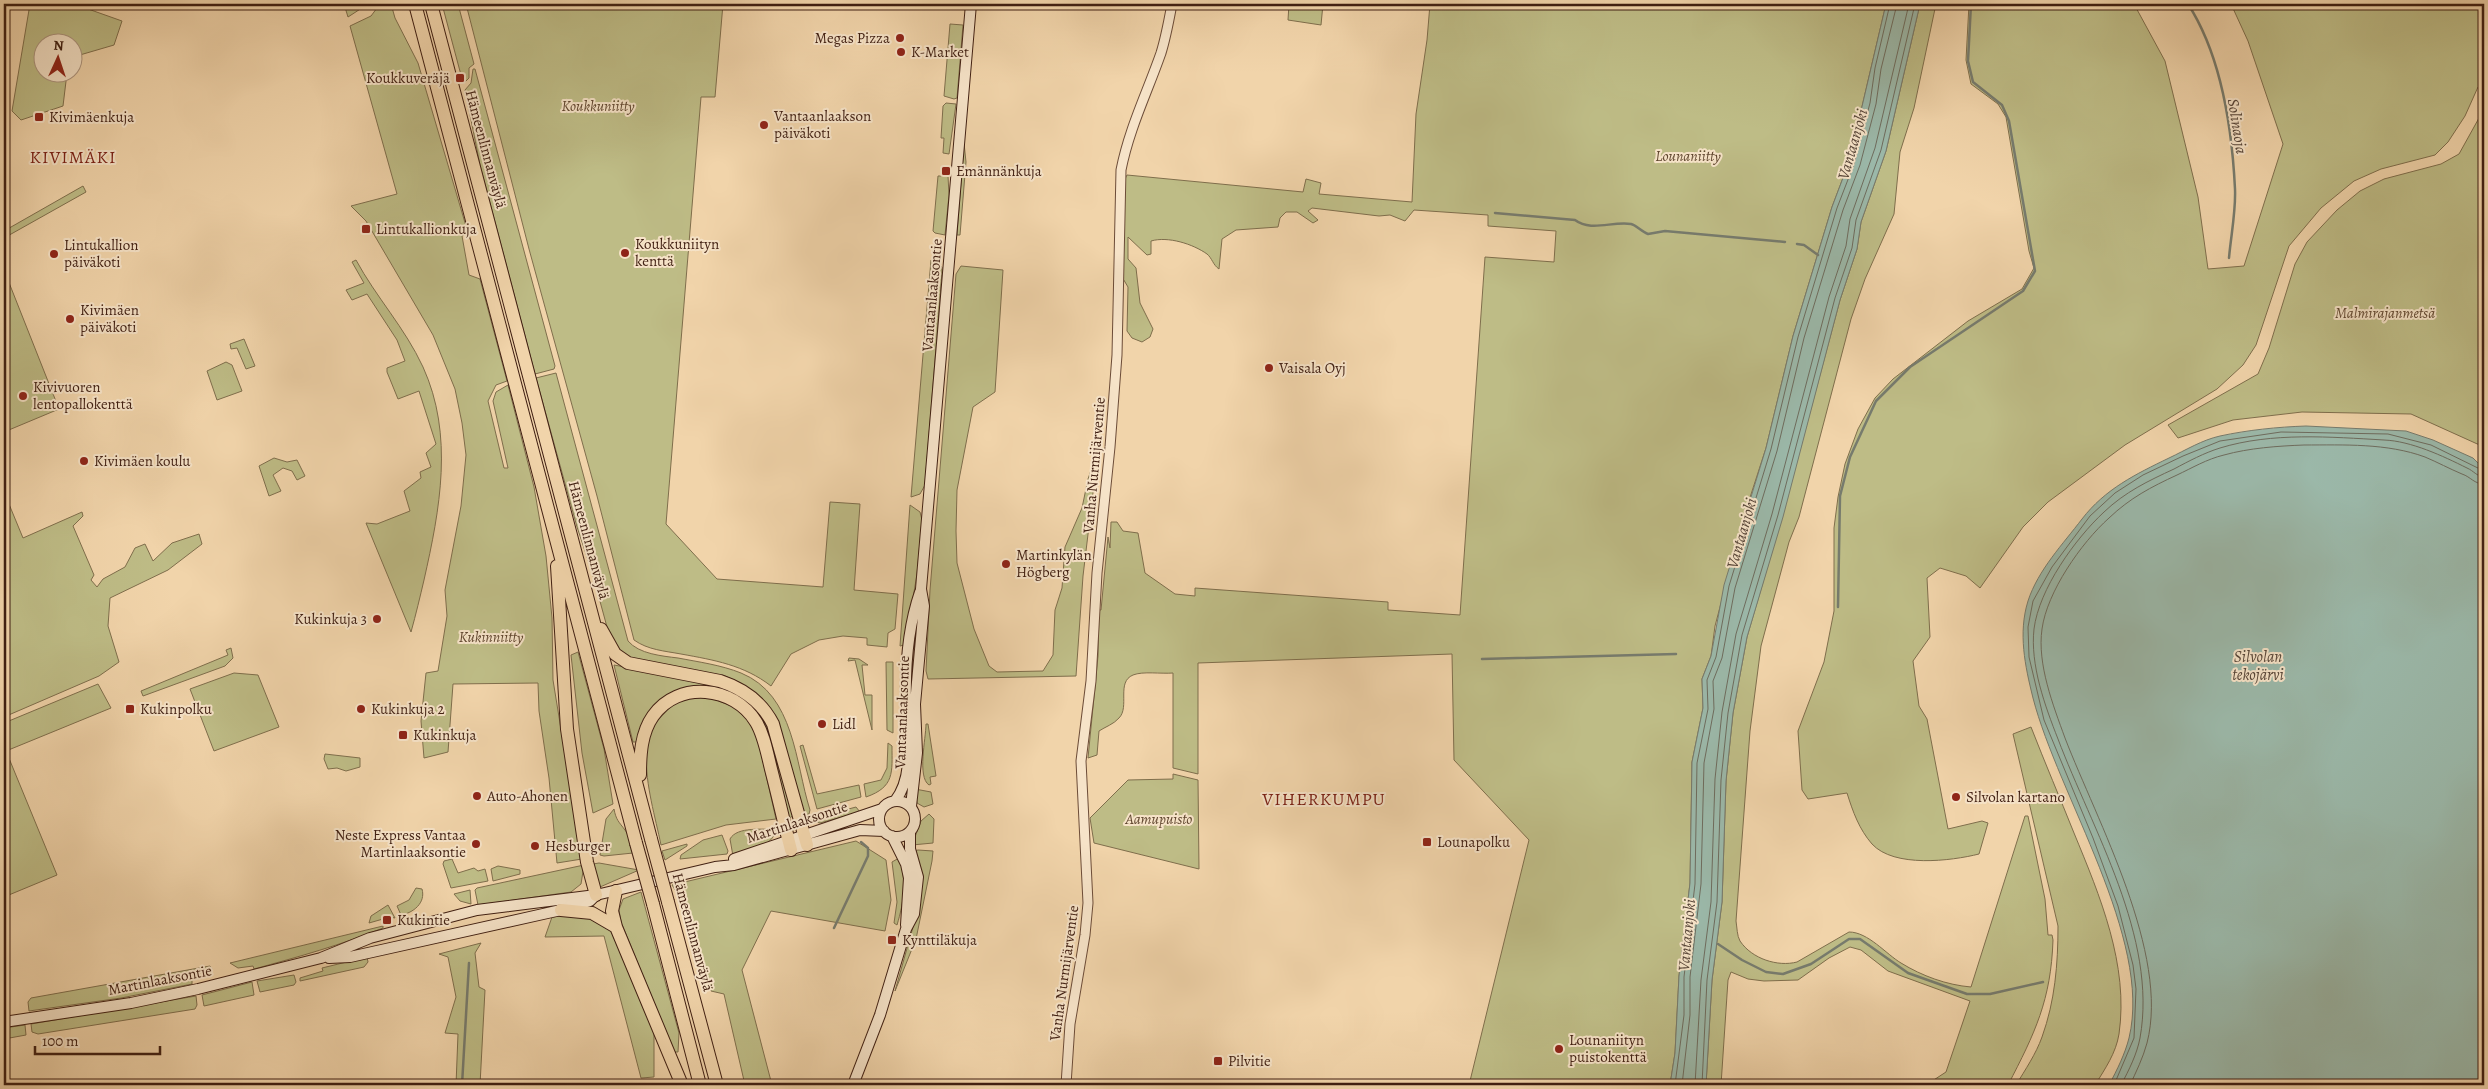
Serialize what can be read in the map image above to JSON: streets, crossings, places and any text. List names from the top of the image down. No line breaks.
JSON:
{"streets":{"highway":["Hämeenlinnanväylä"],"main road":["Vantaanlaaksontie","Martinlaaksontie"],"street":["Vanha Nurmijärventie"]},"crossings":[["Vantaanlaaksontie","Martinlaaksontie"]],"districts":["KIVIMÄKI","VIHERKUMPU"],"water":["Solinaoja","Vantaanjoki","Silvolan tekojärvi"],"parks":["Koukkuniitty","Lounaniitty","Malmirajanmetsä","Kukinniitty","Aamupuisto"],"places":{"other":["Megas Pizza","K-Market","Vantaanlaakson päiväkoti","Koukkuniityn kenttä","Lintukallion päiväkoti","Kivimäen päiväkoti","Vaisala Oyj","Kivivuoren lentopallokenttä","Kivimäen koulu","Martinkylän Högberg","Kukinkuja 3","Kukinkuja 2","Lidl","Auto-Ahonen","Silvolan kartano","Neste Express Vantaa Martinlaaksontie","Hesburger","Lounaniityn puistokenttä"],"transit":["Koukkuveräjä","Kivimäenkuja","Emännänkuja","Lintukallionkuja","Kukinpolku","Kukinkuja","Lounapolku","Kukintie","Kynttiläkuja","Pilvitie"]},"scale_bar":"100 m","north":"top"}
